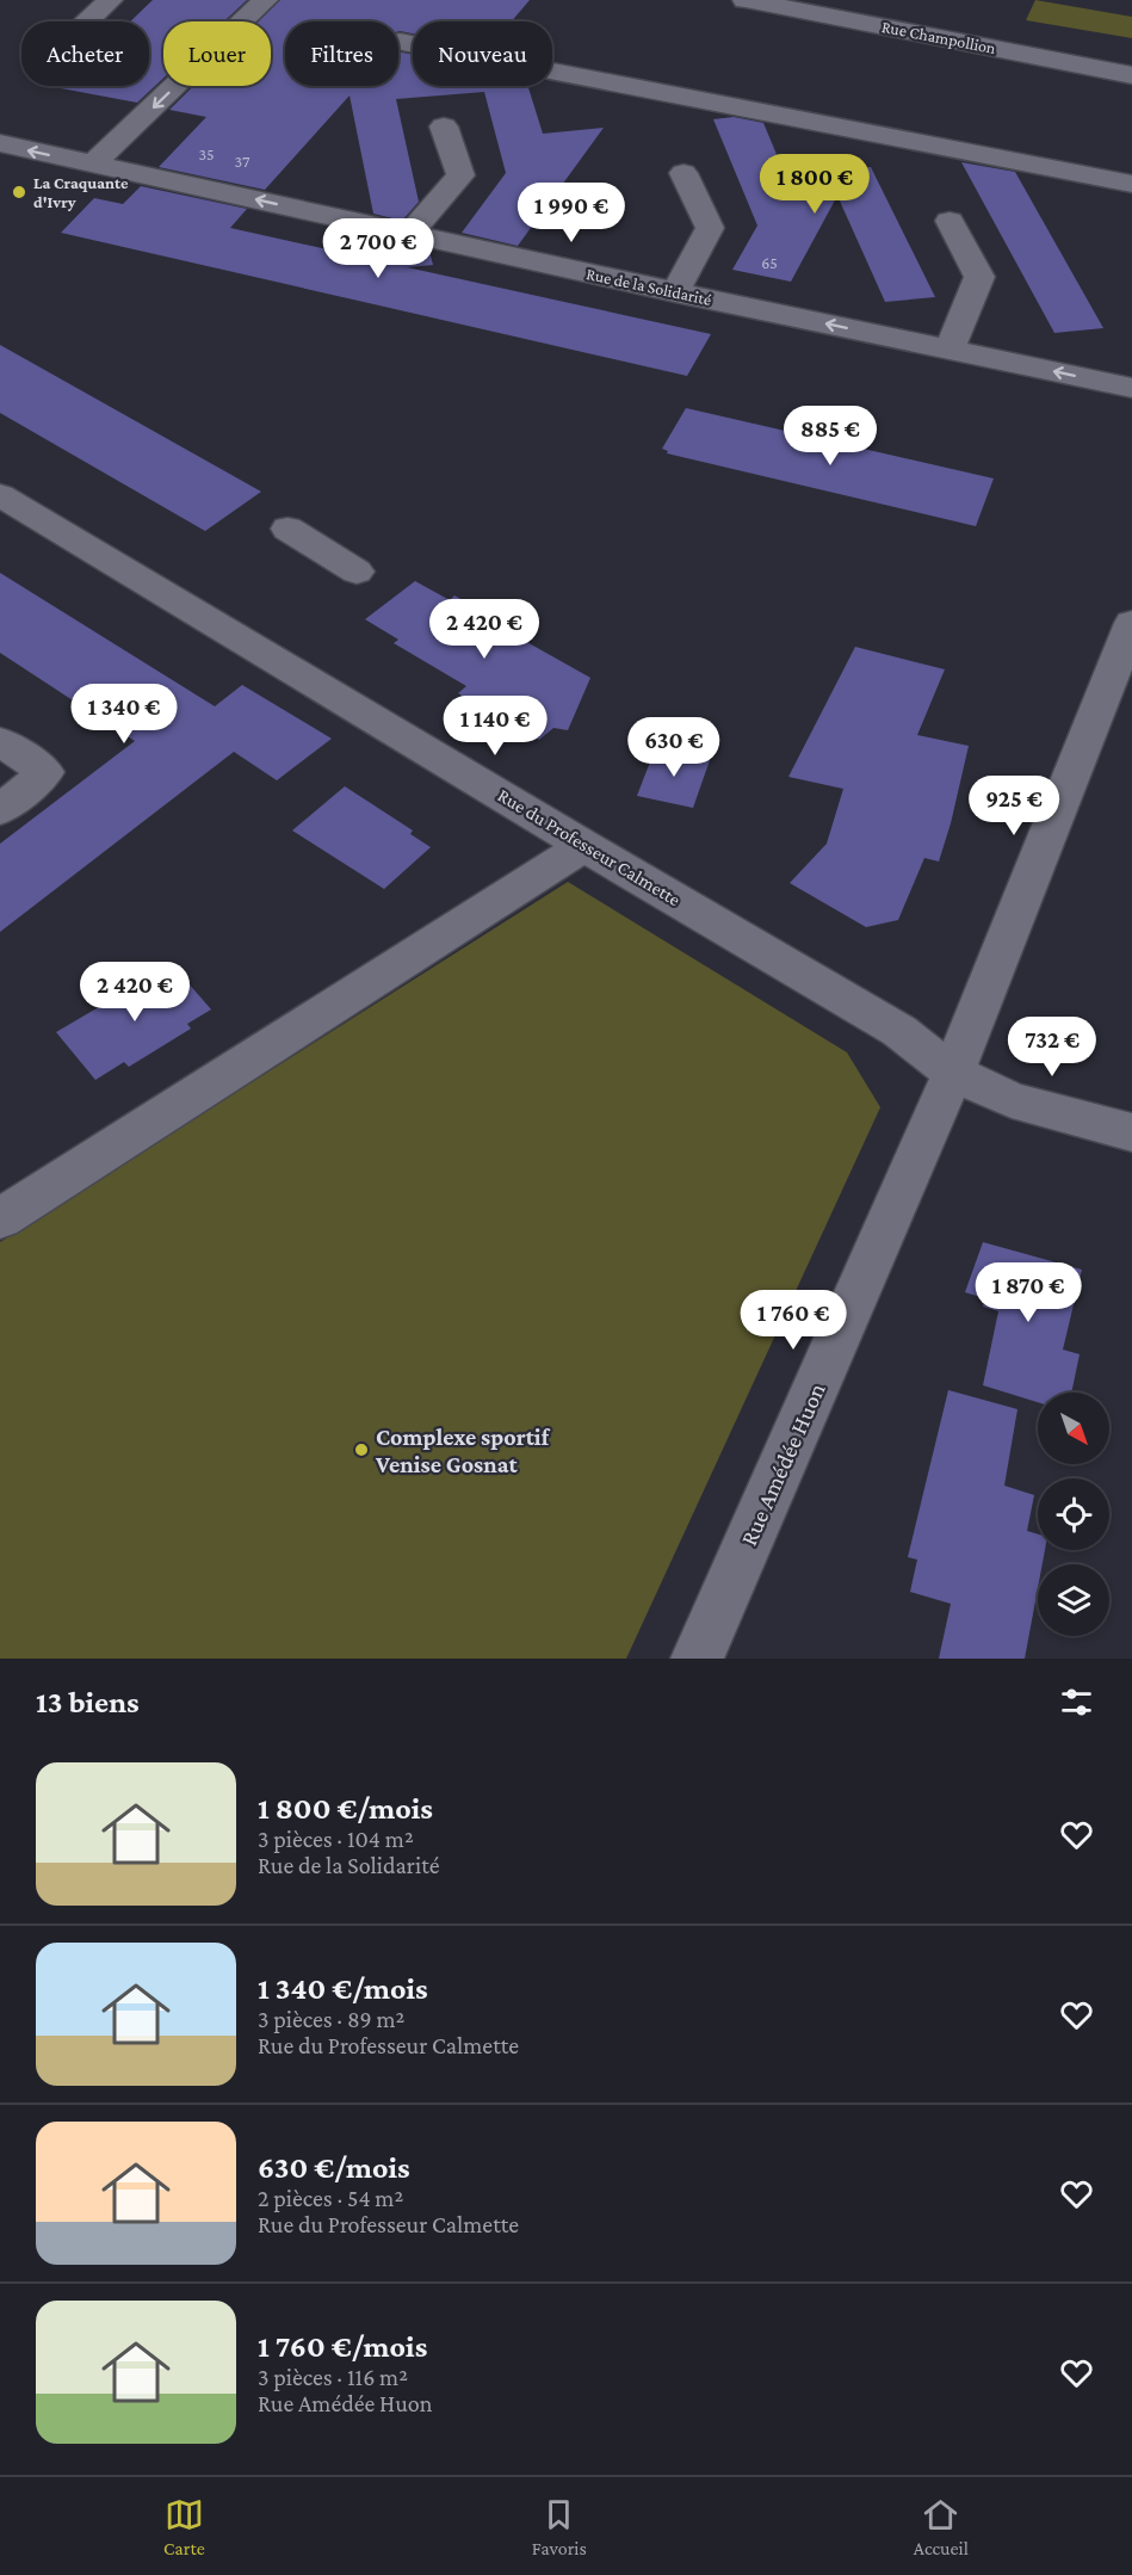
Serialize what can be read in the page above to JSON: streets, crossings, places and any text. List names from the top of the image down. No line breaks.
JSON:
{"streets":{"street":["Rue Champollion","Rue de la Solidarité","Rue du Professeur Calmette","Rue Amédée Huon"]},"crossings":[["Rue du Professeur Calmette","Rue Amédée Huon"]],"places":["La Craquante d'Ivry","Complexe sportif Venise Gosnat"],"house_numbers":["35","37","65"],"north":"bottom right","page":{"chip":["Acheter","Louer","Filtres","Nouveau"],"price":["1 800 €","1 990 €","2 700 €","885 €","2 420 €","1 340 €","1 140 €","630 €","925 €","2 420 €","732 €","1 870 €","1 760 €"],"heading":"13 biens","list":[{"name":"1 800 €/mois","note":"3 pièces · 104 m² · Rue de la Solidarité"},{"name":"1 340 €/mois","note":"3 pièces · 89 m² · Rue du Professeur Calmette"},{"name":"630 €/mois","note":"2 pièces · 54 m² · Rue du Professeur Calmette"},{"name":"1 760 €/mois","note":"3 pièces · 116 m² · Rue Amédée Huon"}],"tabs":["Carte","Favoris","Accueil"]}}
